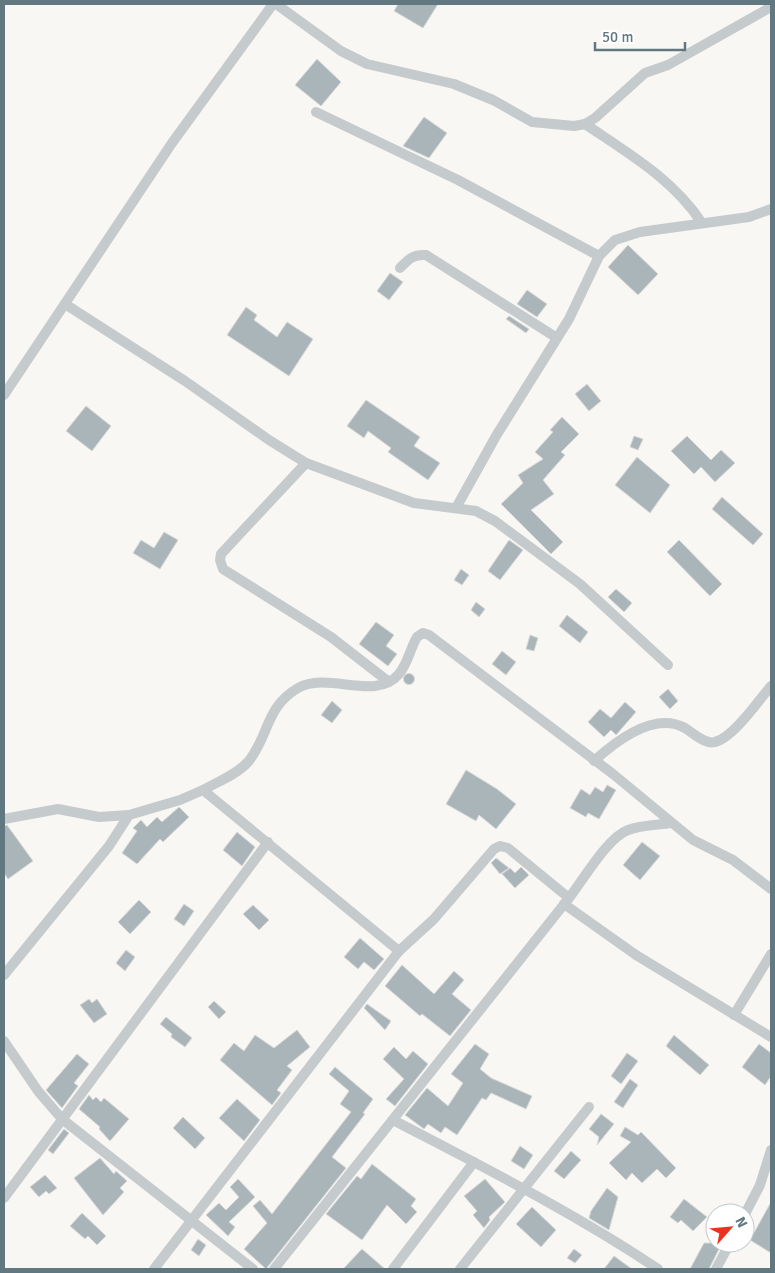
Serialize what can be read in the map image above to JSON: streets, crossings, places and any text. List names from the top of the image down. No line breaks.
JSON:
{"scale_bar":"50 m","north":"top right"}
